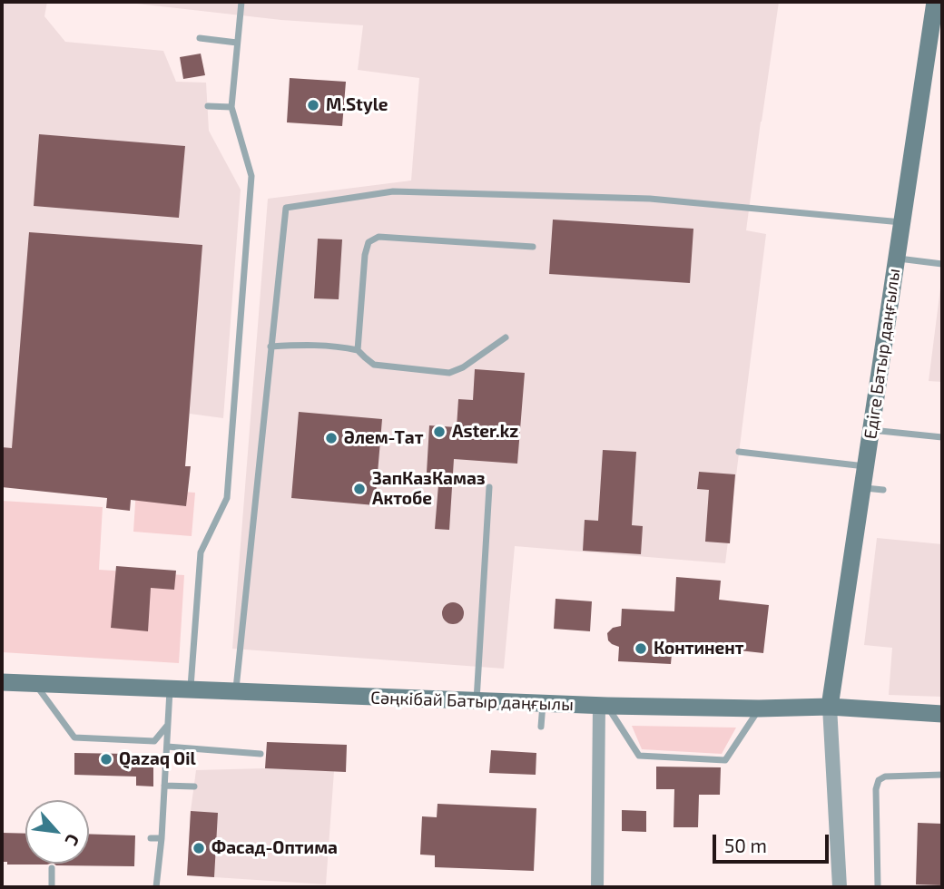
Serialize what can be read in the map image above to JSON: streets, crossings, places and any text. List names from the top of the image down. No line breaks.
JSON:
{"streets":{"main road":["Едіге Батыр даңғылы","Сәңкібай Батыр даңғылы"]},"crossings":[["Едіге Батыр даңғылы","Сәңкібай Батыр даңғылы"]],"places":["M.Style","Aster.kz","Әлем-Тат","ЗапКазКамаз Актобе","Континент","Qazaq Oil","Фасад-Оптима"],"scale_bar":"50 m","north":"bottom right"}
